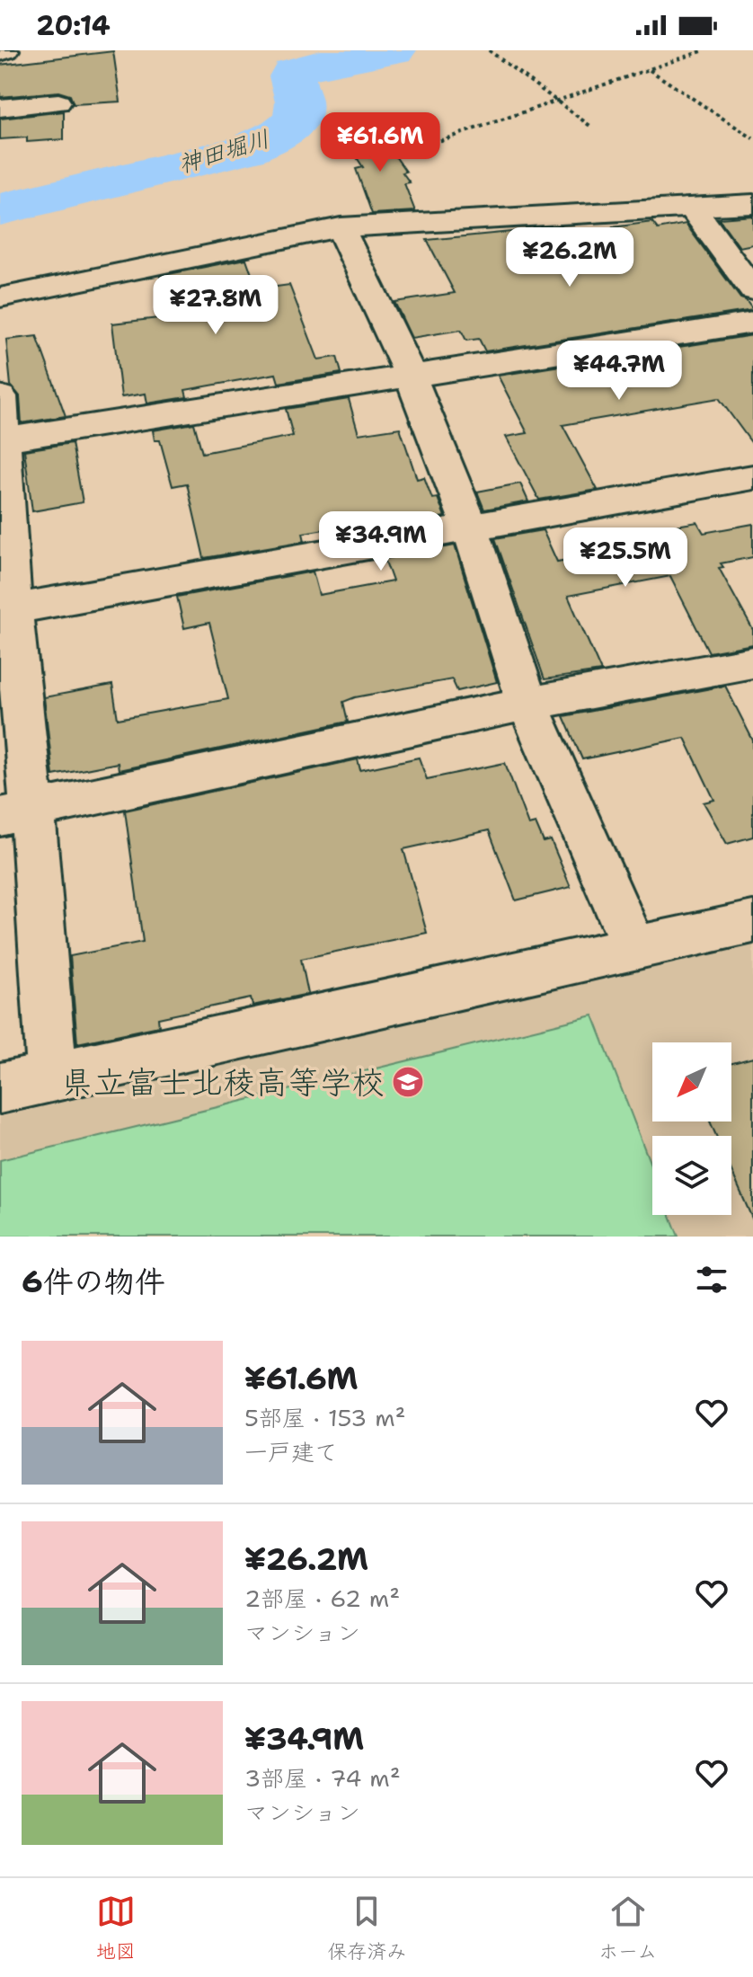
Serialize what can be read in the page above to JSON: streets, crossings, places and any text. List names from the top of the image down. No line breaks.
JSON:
{"water":["神田堀川"],"places":{"school or university":["県立富士北稜高等学校"]},"north":"bottom left","page":{"status":"20:14","price":["¥61.6M","¥26.2M","¥27.8M","¥44.7M","¥34.9M","¥25.5M"],"heading":"6件の物件","list":[{"name":"¥61.6M","note":"5部屋 · 153 m² · 一戸建て"},{"name":"¥26.2M","note":"2部屋 · 62 m² · マンション"},{"name":"¥34.9M","note":"3部屋 · 74 m² · マンション"}],"tabs":["地図","保存済み","ホーム"]}}
